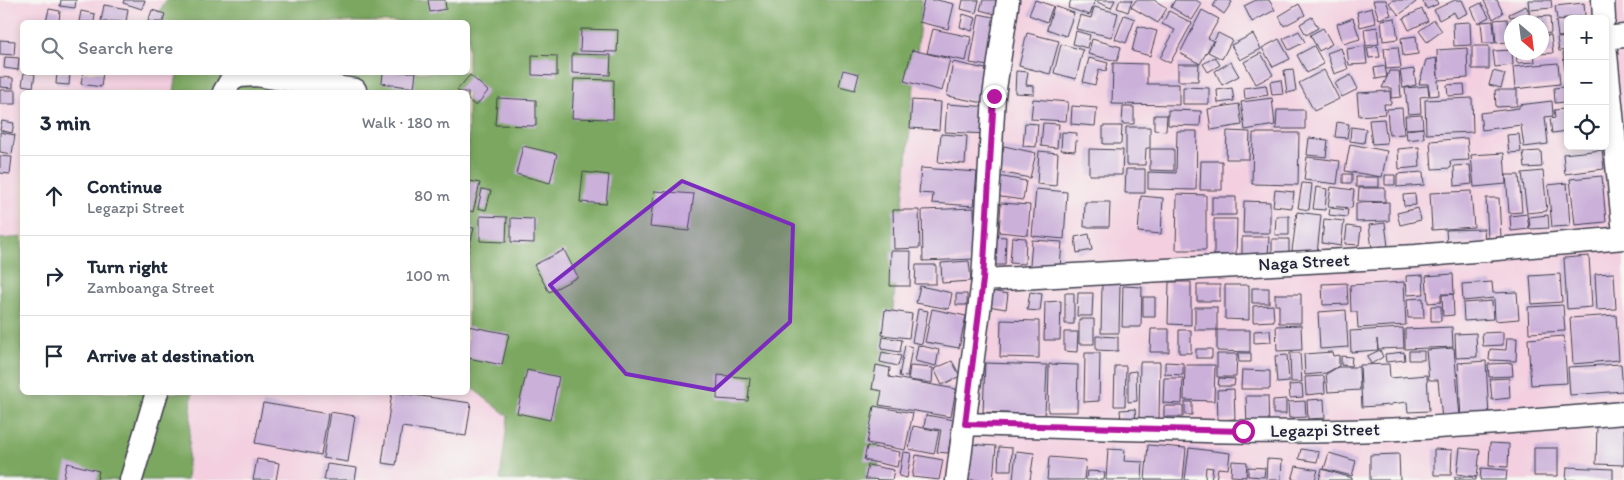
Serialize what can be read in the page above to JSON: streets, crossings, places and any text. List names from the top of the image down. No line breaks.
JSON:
{"streets":{"street":["Naga Street","Legazpi Street"]},"north":"bottom right","page":{"map_buttons":["+","−"],"search":"Search here","heading":["3 min","Walk · 180 m"],"list":[["Continue","Legazpi Street","80 m"],["Turn right","Zamboanga Street","100 m"],"Arrive at destination"]}}
